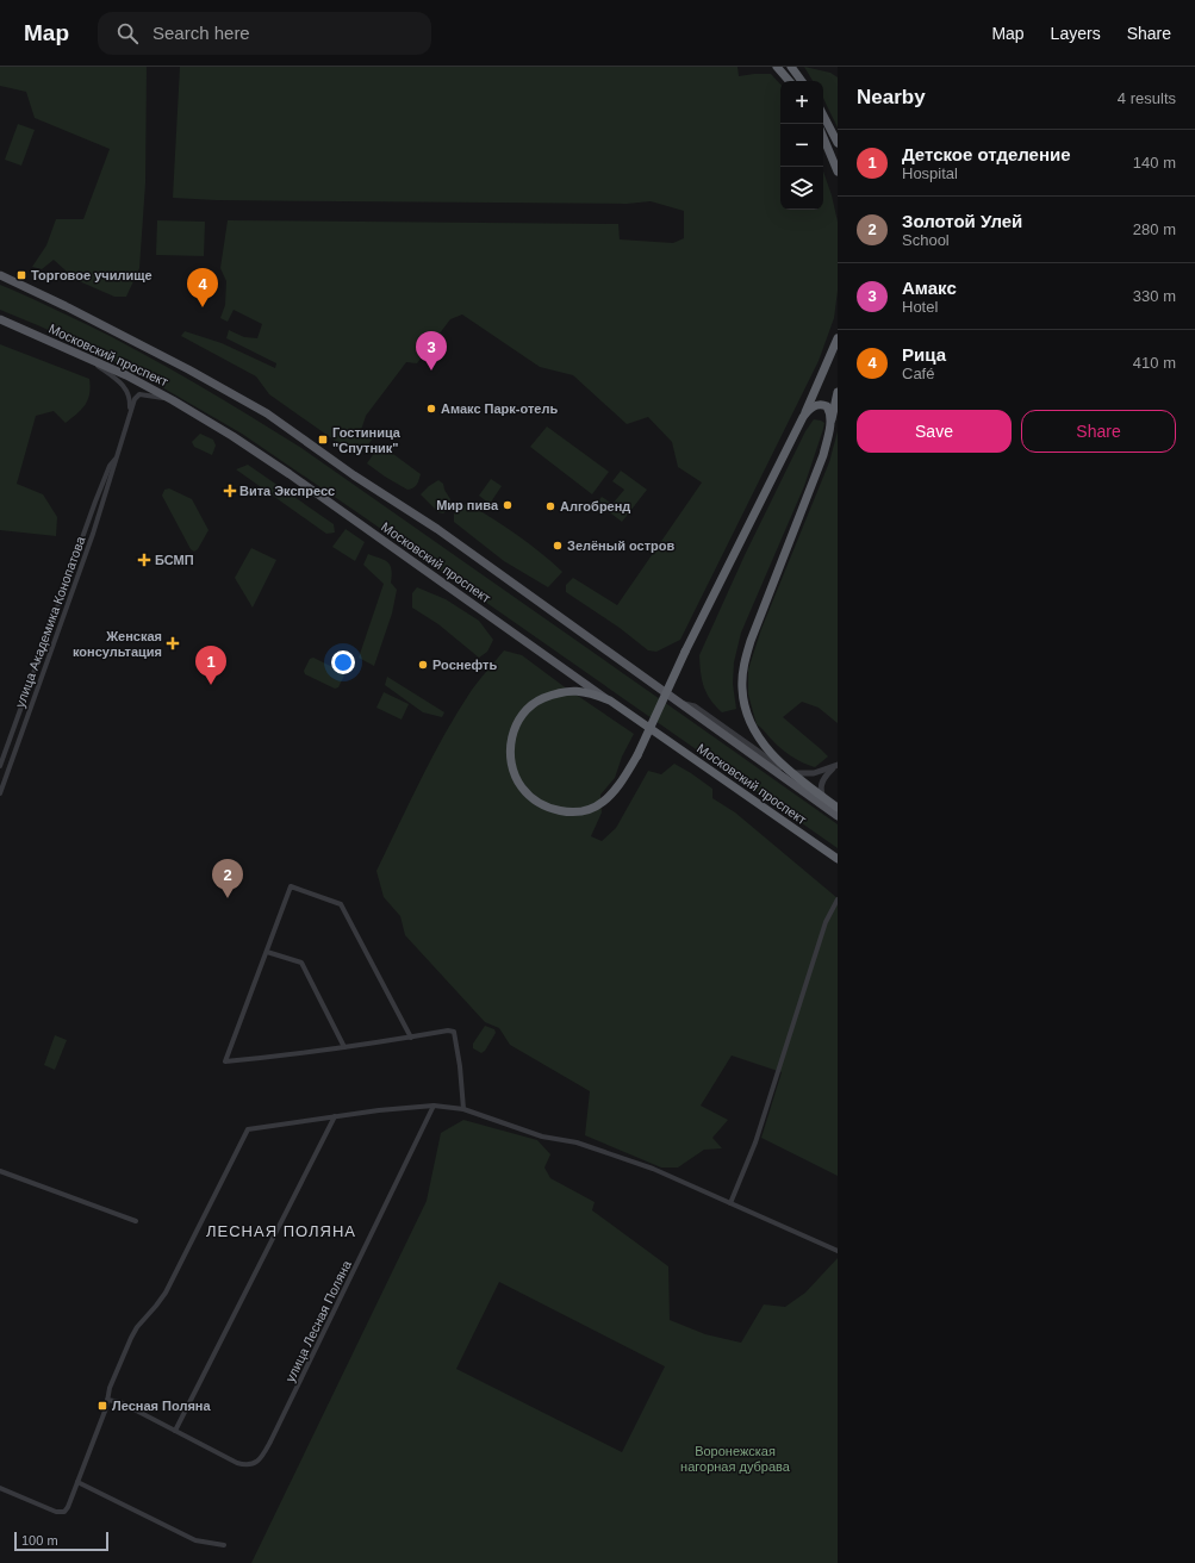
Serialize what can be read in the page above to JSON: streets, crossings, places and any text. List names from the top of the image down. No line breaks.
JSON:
{"streets":{"highway":["Московский проспект"],"street":["улица Академика Конопатова","улица Лесная Поляна"]},"districts":["ЛЕСНАЯ ПОЛЯНА"],"parks":["Воронежская нагорная дубрава"],"places":{"transit":["Торговое училище","Гостиница \"Спутник\"","Лесная Поляна"],"other":["Амакс Парк-отель","Мир пива","Алгобренд","Зелёный остров","Роснефть"],"health":["Вита Экспресс","БСМП","Женская консультация"]},"scale_bar":"100 m","page":{"header":"Map","search":"Search here","nav":["Map","Layers","Share"],"heading":["Nearby","4 results"],"map_buttons":["+","−"],"list":[{"mark":"1","name":"Детское отделение","note":"Hospital","value":"140 m"},{"mark":"2","name":"Золотой Улей","note":"School","value":"280 m"},{"mark":"3","name":"Амакс","note":"Hotel","value":"330 m"},{"mark":"4","name":"Рица","note":"Café","value":"410 m"}],"pins":["4","3","1","2"],"buttons":["Save","Share"],"scale":"100 m"}}
